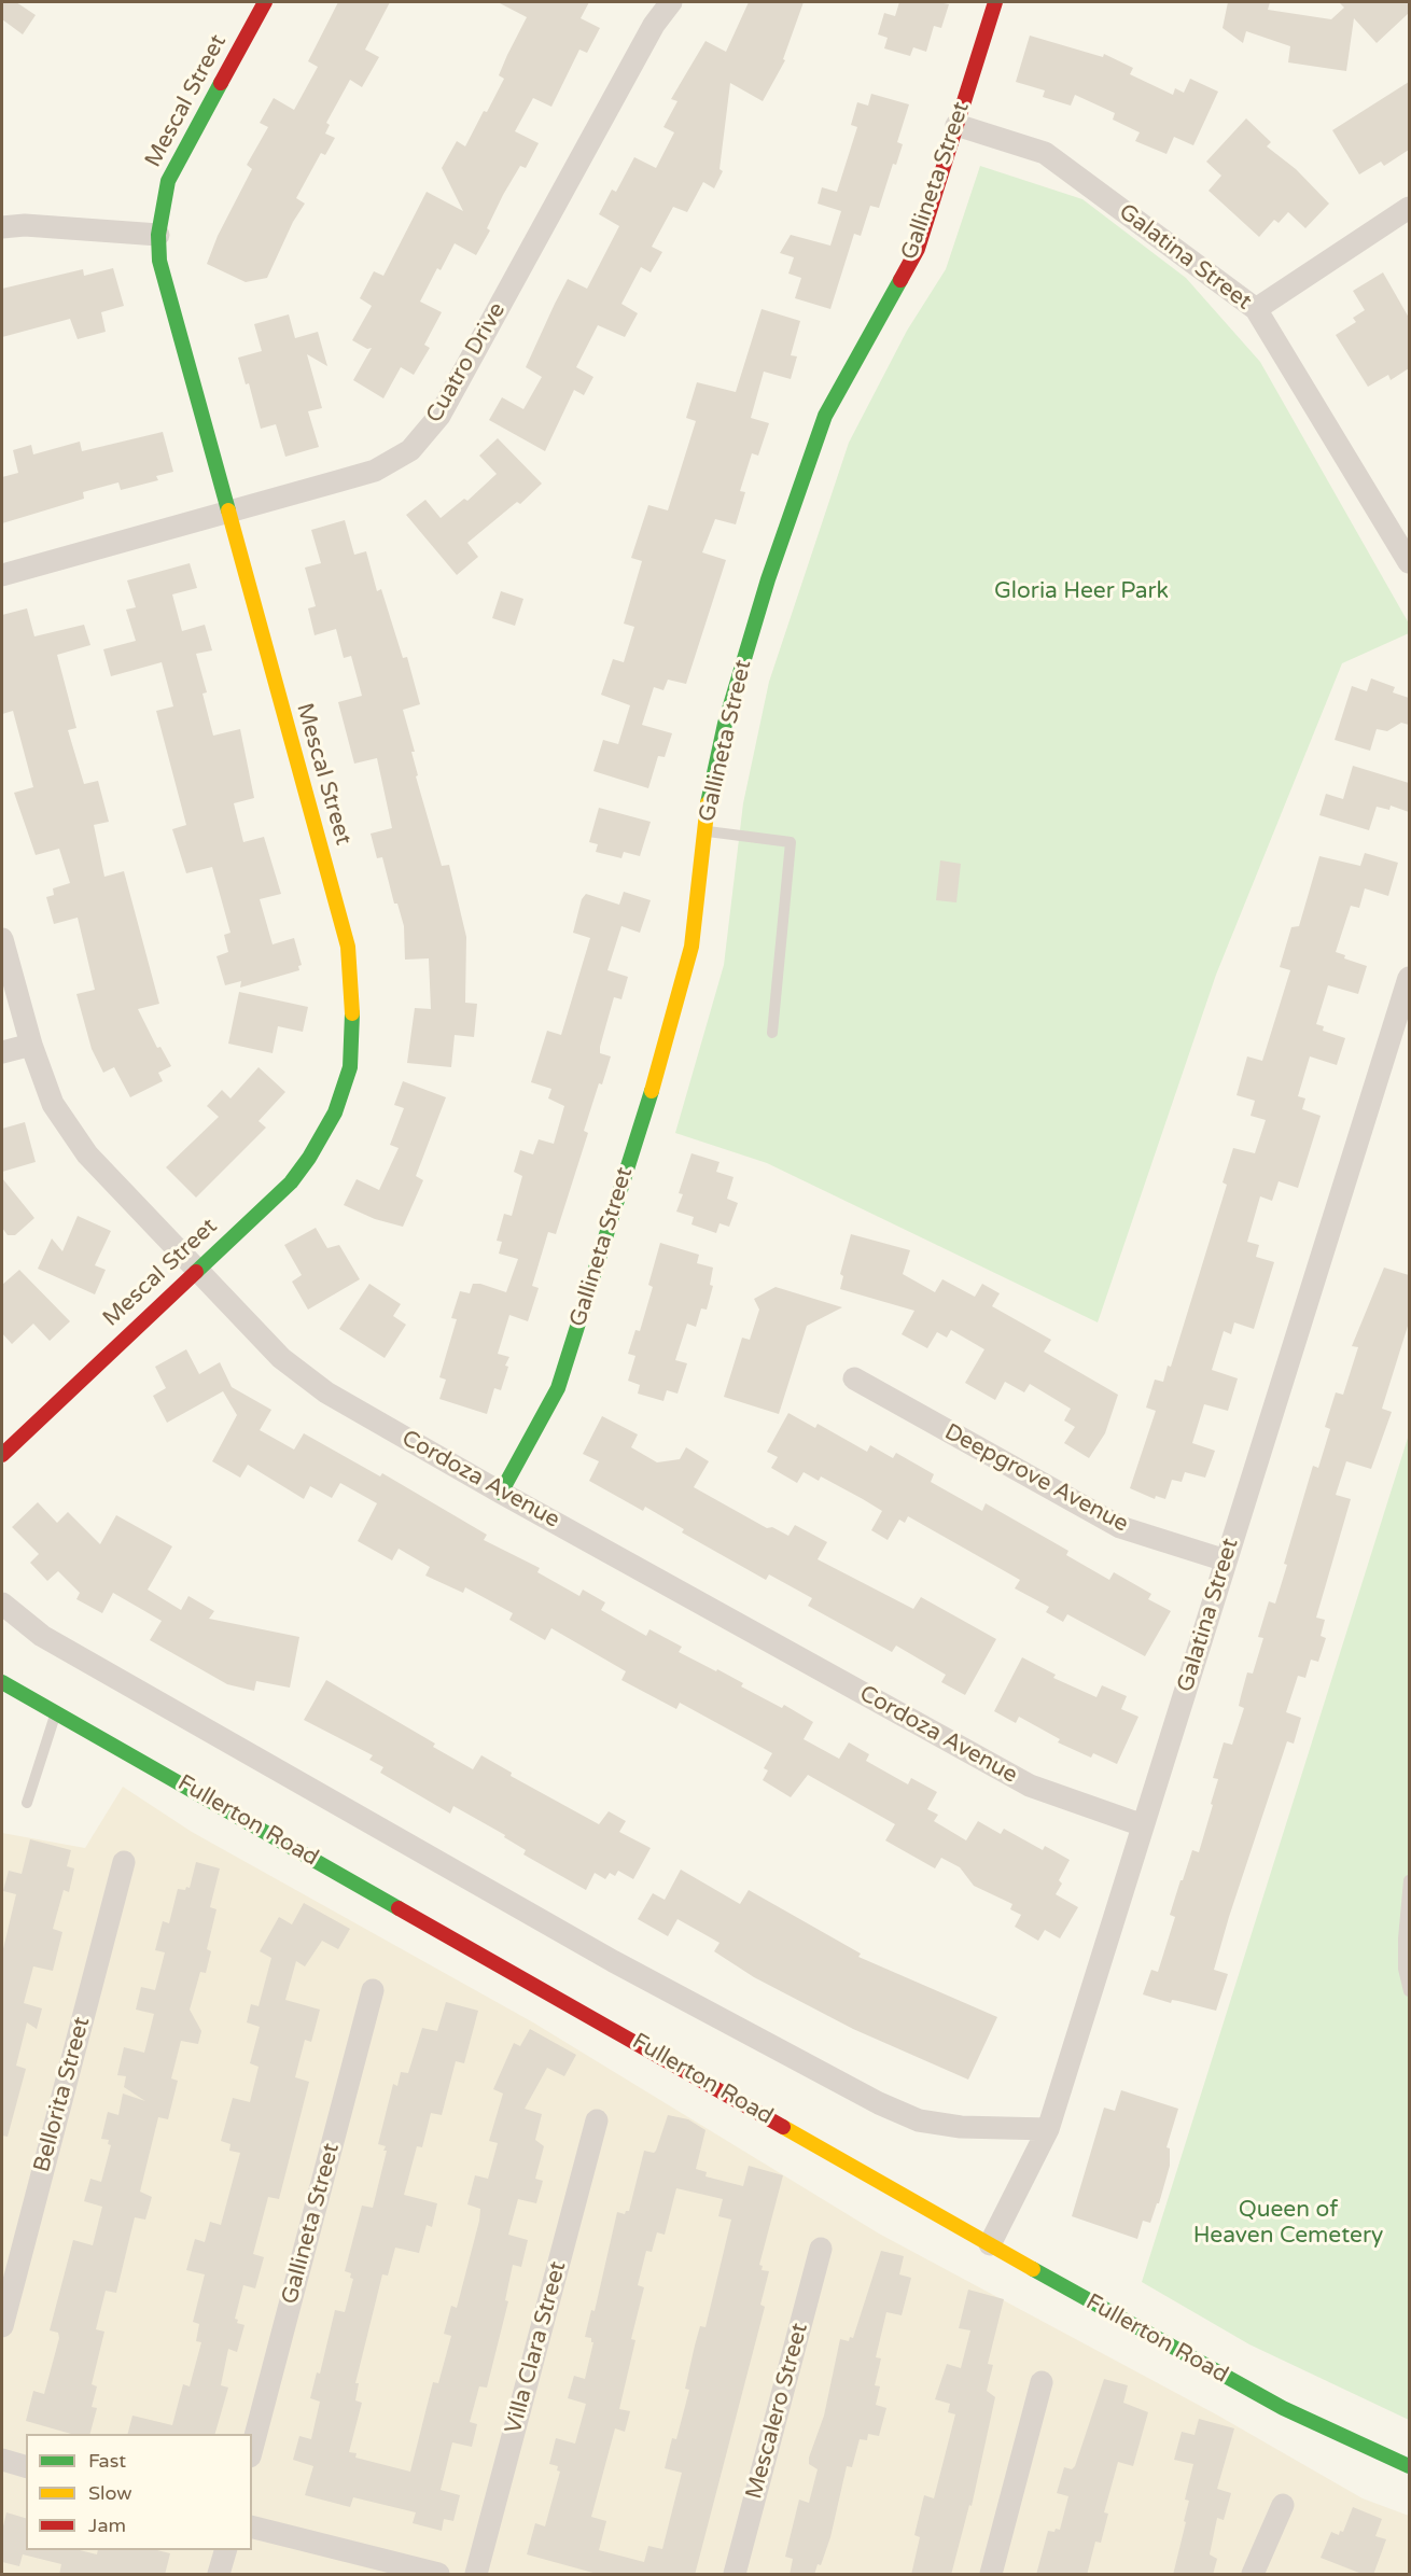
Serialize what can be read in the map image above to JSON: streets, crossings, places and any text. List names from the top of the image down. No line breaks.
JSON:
{"streets":{"street":["Mescal Street","Gallineta Street","Galatina Street","Cuatro Drive","Deepgrove Avenue","Cordoza Avenue","Fullerton Road","Bellorita Street","Villa Clara Street","Mescalero Street"]},"crossings":[["Mescal Street","Cuatro Drive"],["Mescal Street","Cordoza Avenue"],["Gallineta Street","Galatina Street"],["Gallineta Street","Cordoza Avenue"],["Galatina Street","Deepgrove Avenue"],["Galatina Street","Cordoza Avenue"],["Galatina Street","Fullerton Road"]],"parks":["Gloria Heer Park","Queen of Heaven Cemetery"],"legend":["Fast","Slow","Jam"]}
